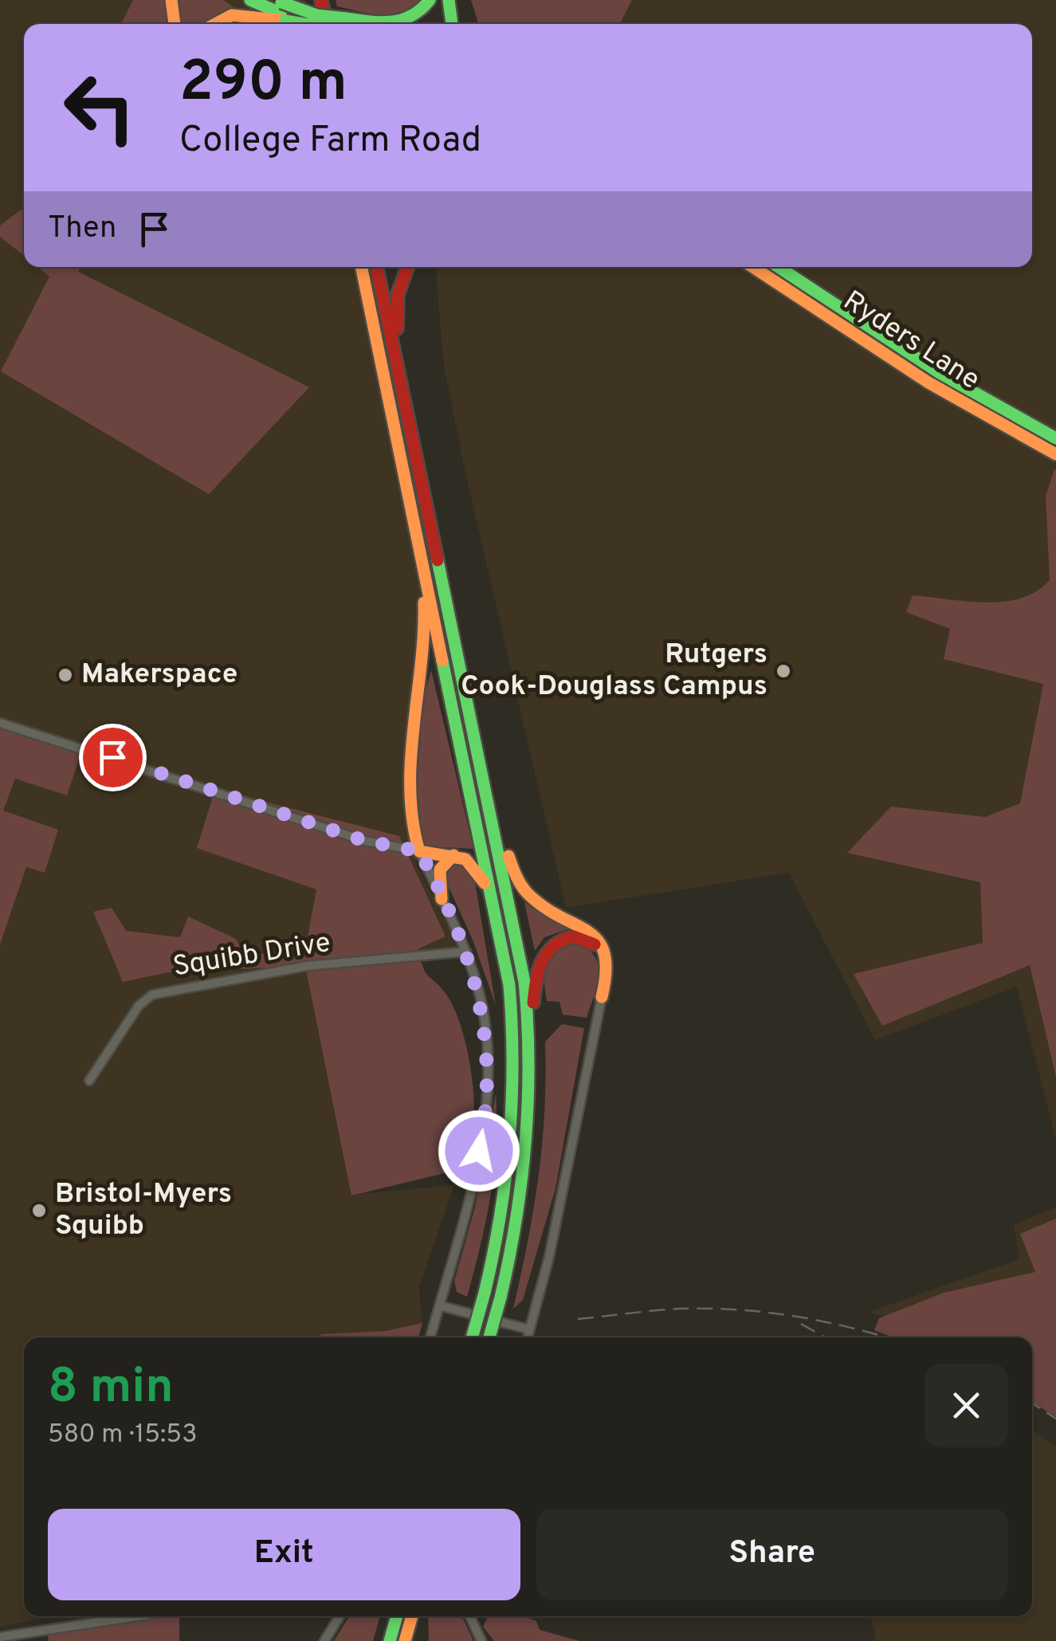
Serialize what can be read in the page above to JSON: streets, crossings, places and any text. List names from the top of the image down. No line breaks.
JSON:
{"streets":{"main road":["Ryders Lane"],"street":["Squibb Drive"]},"places":["Rutgers Cook-Douglass Campus","Makerspace","Bristol-Myers Squibb"],"page":{"turn":["290 m","College Farm Road"],"then":"Then","heading":["8 min","580 m · 15:53"],"buttons":["Exit","Share"]}}
